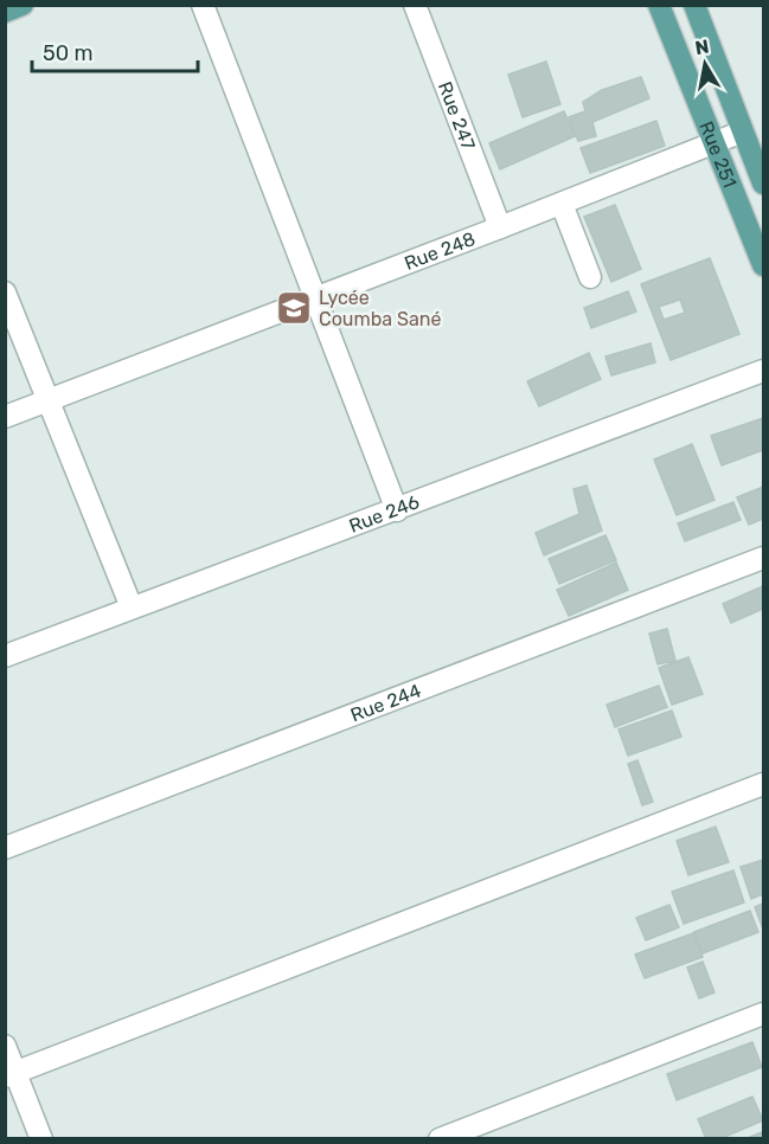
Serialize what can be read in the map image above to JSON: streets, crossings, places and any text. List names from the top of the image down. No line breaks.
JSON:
{"streets":{"main road":["Rue 251"],"street":["Rue 247","Rue 248","Rue 246","Rue 244"]},"crossings":[["Rue 247","Rue 248"],["Rue 251","Rue 248"]],"places":{"school or university":["Lycée Coumba Sané"]},"scale_bar":"50 m","north":"top"}
